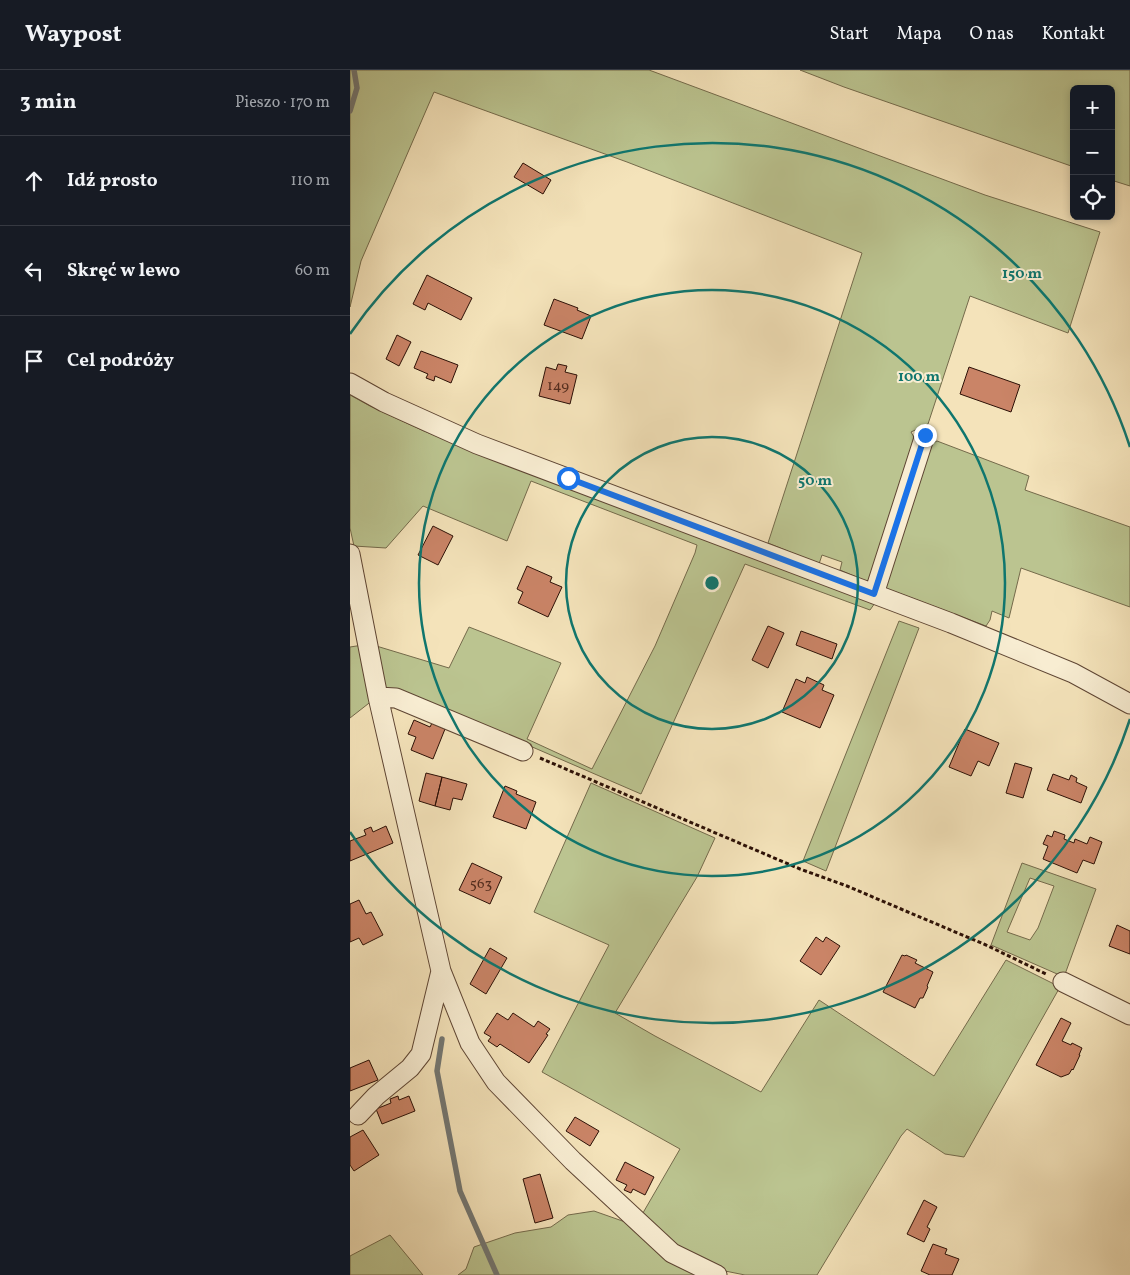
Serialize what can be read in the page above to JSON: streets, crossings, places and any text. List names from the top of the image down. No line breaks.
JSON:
{"house_numbers":["149","563"],"page":{"header":"Waypost","nav":["Start","Mapa","O nas","Kontakt"],"heading":["3 min","Pieszo · 170 m"],"map_buttons":["+","−"],"list":[["Idź prosto","110 m"],["Skręć w lewo","60 m"],"Cel podróży"]},"rings":["150 m","100 m","50 m"]}
